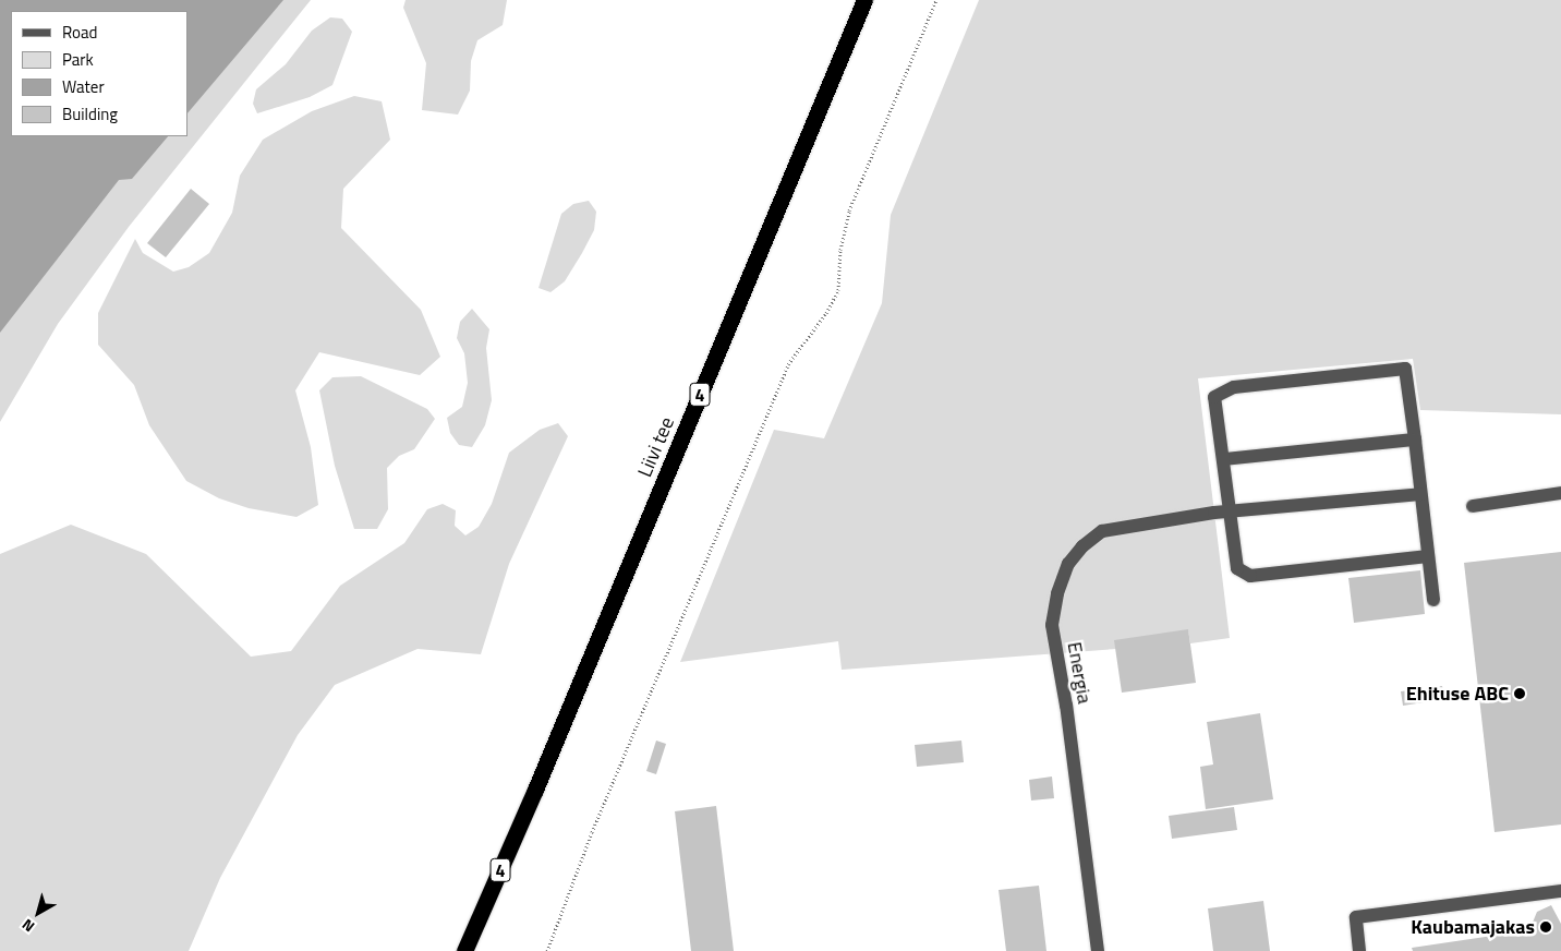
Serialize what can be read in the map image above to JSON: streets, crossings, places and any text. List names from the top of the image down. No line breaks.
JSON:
{"streets":{"highway":["4","Liivi tee"],"street":["Energia"]},"places":["Ehituse ABC","Kaubamajakas"],"legend":["Road","Park","Water","Building"],"north":"bottom left"}
